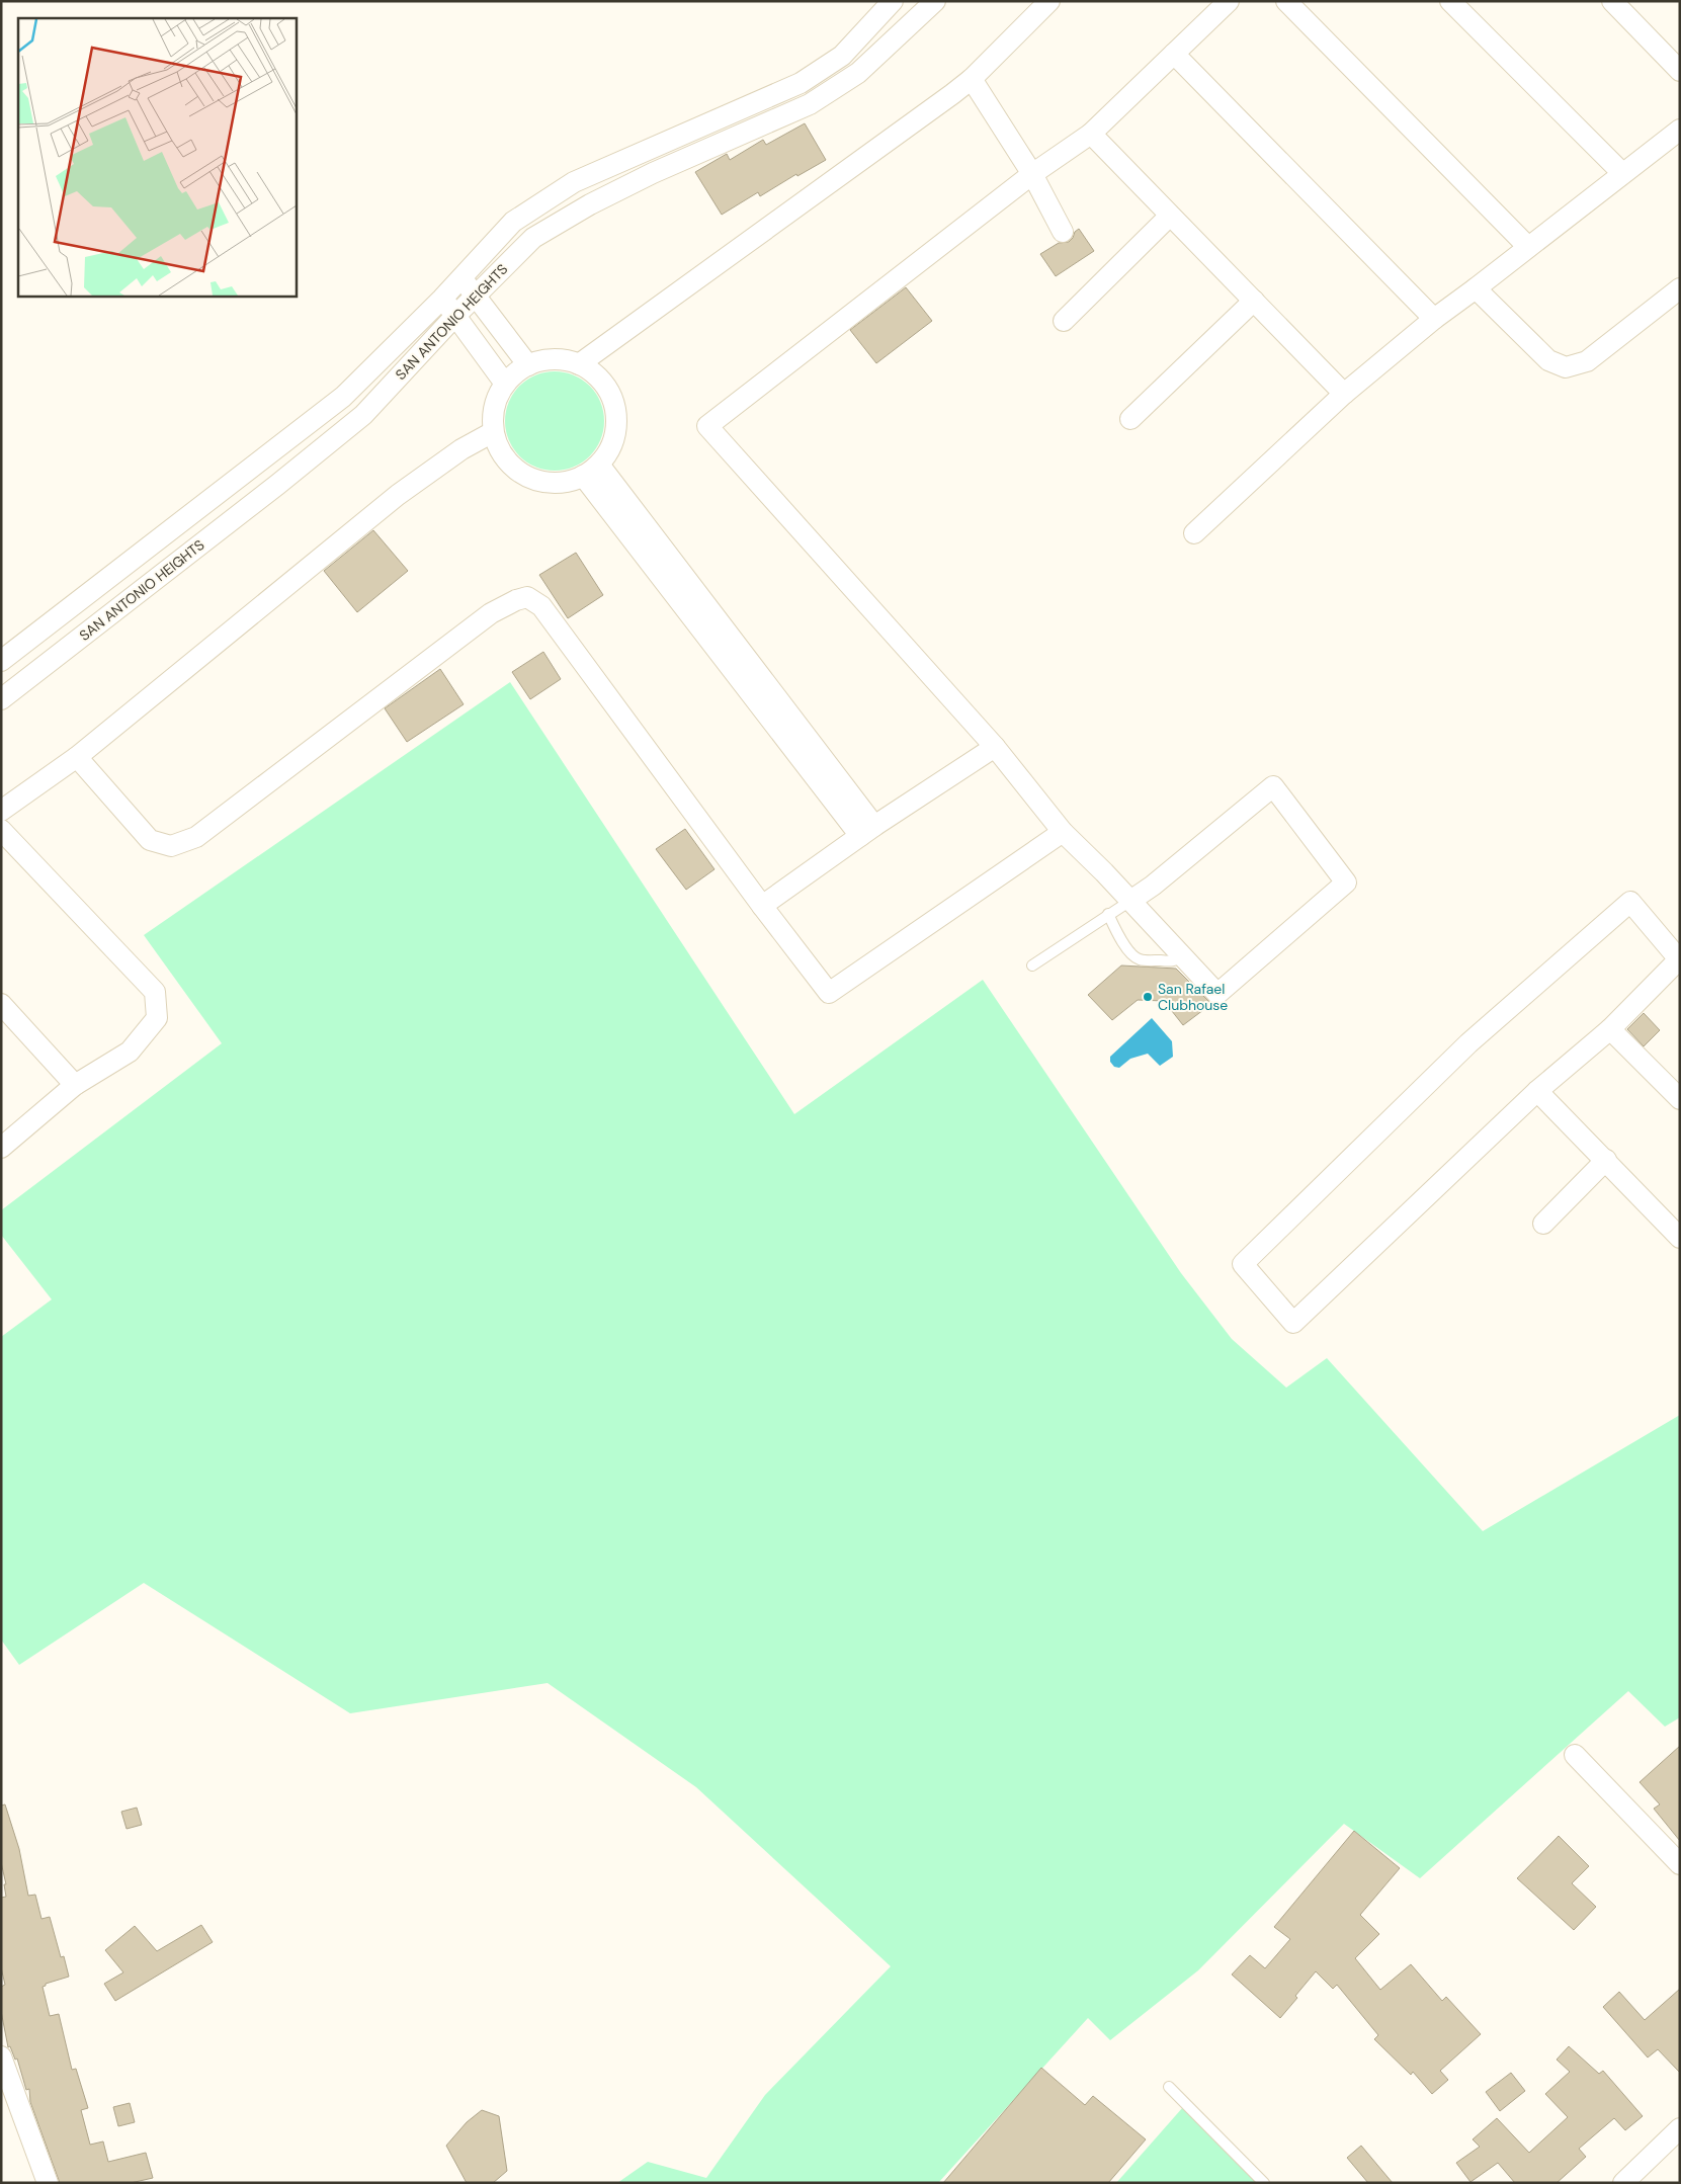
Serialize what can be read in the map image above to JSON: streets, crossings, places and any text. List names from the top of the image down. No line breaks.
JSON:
{"streets":{"street":["SAN ANTONIO HEIGHTS"]},"places":["San Rafael Clubhouse"]}
